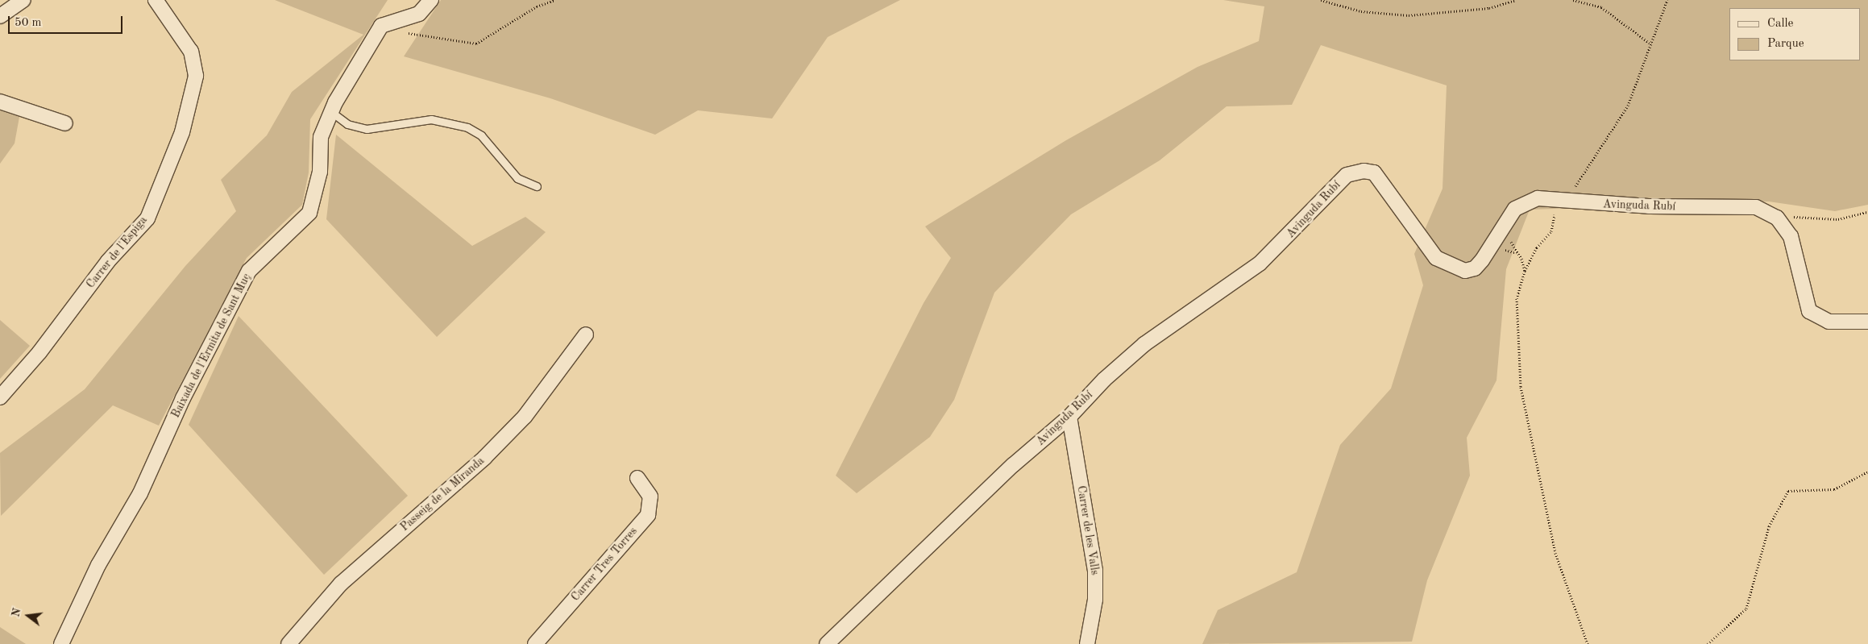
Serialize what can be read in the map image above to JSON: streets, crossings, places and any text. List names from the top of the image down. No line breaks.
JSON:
{"streets":{"street":["Avinguda Rubí","Carrer de l'Espiga","Baixada de l'Ermita de Sant Muç","Passeig de la Miranda","Carrer de les Valls","Carrer Tres Torres"]},"crossings":[["Avinguda Rubí","Carrer de les Valls"]],"legend":["Calle","Parque"],"scale_bar":"50 m","north":"left"}
